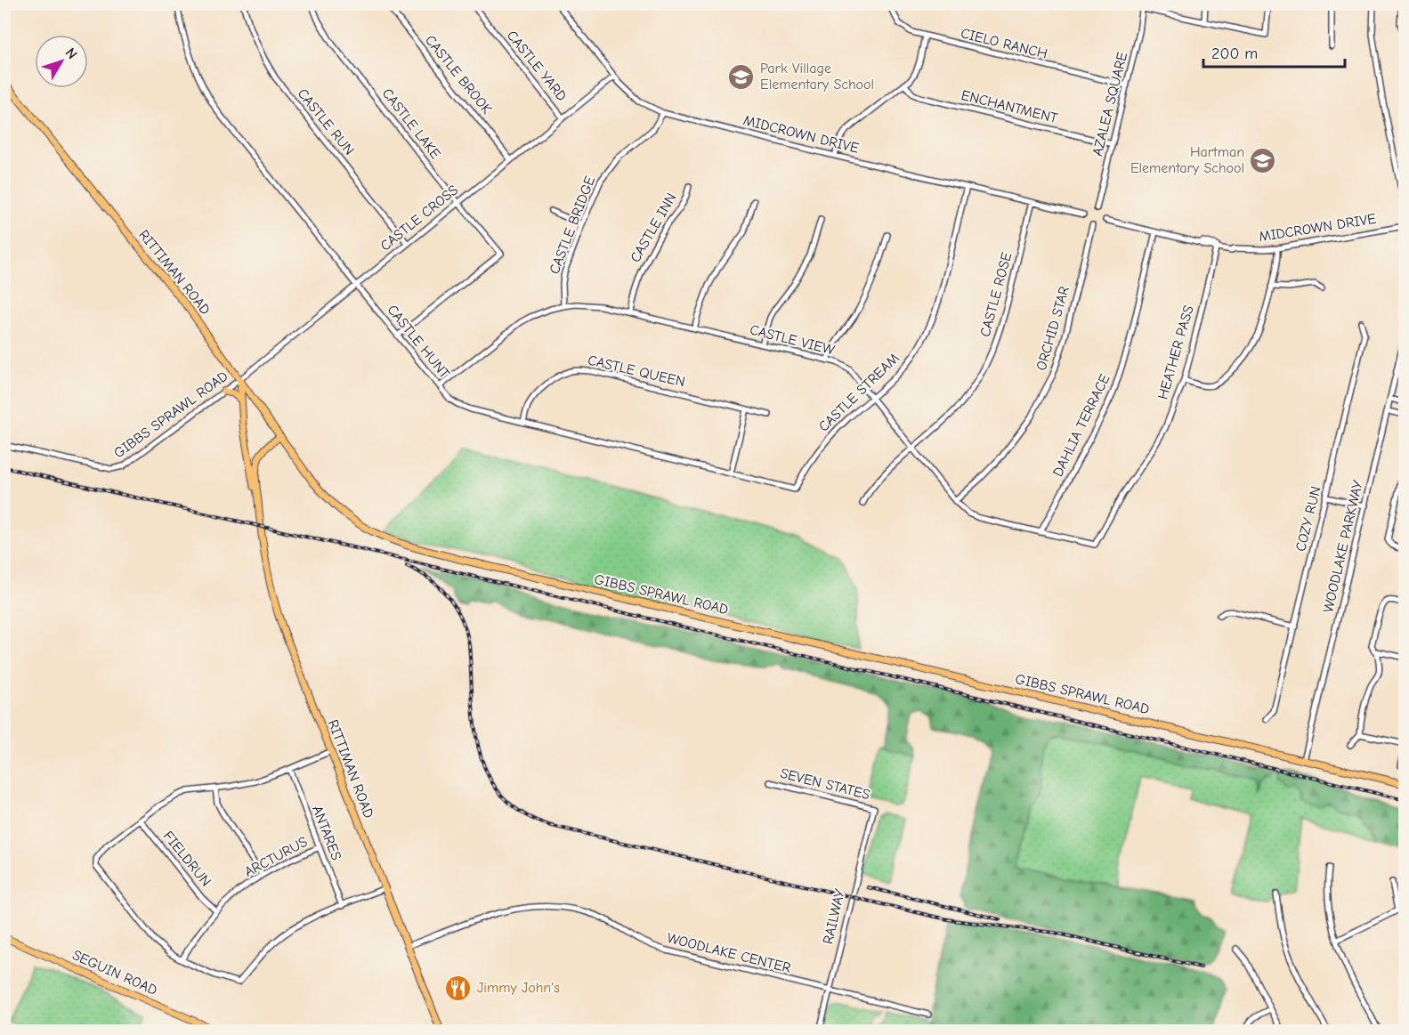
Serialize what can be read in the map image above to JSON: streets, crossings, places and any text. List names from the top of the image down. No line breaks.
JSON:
{"streets":{"main road":["RITTIMAN ROAD","GIBBS SPRAWL ROAD","SEGUIN ROAD"],"street":["CIELO RANCH","CASTLE YARD","CASTLE BROOK","AZALEA SQUARE","ENCHANTMENT","CASTLE RUN","CASTLE LAKE","MIDCROWN DRIVE","CASTLE CROSS","CASTLE BRIDGE","CASTLE INN","CASTLE ROSE","ORCHID STAR","CASTLE VIEW","CASTLE HUNT","HEATHER PASS","CASTLE QUEEN","CASTLE STREAM","DAHLIA TERRACE","COZY RUN","WOODLAKE PARKWAY","SEVEN STATES","ANTARES","ARCTURUS","FIELDRUN","RAILWAY","WOODLAKE CENTER"]},"crossings":[["CIELO RANCH","AZALEA SQUARE"],["CASTLE YARD","CASTLE CROSS"],["CASTLE BROOK","CASTLE CROSS"],["AZALEA SQUARE","ENCHANTMENT"],["CASTLE RUN","CASTLE CROSS"],["CASTLE LAKE","CASTLE CROSS"],["CASTLE LAKE","CASTLE HUNT"],["MIDCROWN DRIVE","CASTLE CROSS"],["MIDCROWN DRIVE","CASTLE BRIDGE"],["MIDCROWN DRIVE","CASTLE ROSE"],["MIDCROWN DRIVE","HEATHER PASS"],["MIDCROWN DRIVE","CASTLE STREAM"],["MIDCROWN DRIVE","DAHLIA TERRACE"],["CASTLE CROSS","RITTIMAN ROAD"],["CASTLE CROSS","CASTLE HUNT"],["CASTLE CROSS","GIBBS SPRAWL ROAD"],["CASTLE BRIDGE","CASTLE VIEW"],["CASTLE INN","CASTLE VIEW"],["RITTIMAN ROAD","GIBBS SPRAWL ROAD"],["RITTIMAN ROAD","WOODLAKE CENTER"],["CASTLE ROSE","CASTLE VIEW"],["ORCHID STAR","CASTLE VIEW"],["CASTLE VIEW","CASTLE HUNT"],["CASTLE VIEW","HEATHER PASS"],["CASTLE VIEW","CASTLE STREAM"],["CASTLE VIEW","DAHLIA TERRACE"],["CASTLE HUNT","CASTLE QUEEN"],["CASTLE HUNT","CASTLE STREAM"],["GIBBS SPRAWL ROAD","WOODLAKE PARKWAY"],["SEVEN STATES","RAILWAY"],["ANTARES","ARCTURUS"],["ARCTURUS","FIELDRUN"],["RAILWAY","WOODLAKE CENTER"]],"places":{"school or university":["Park Village Elementary School","Hartman Elementary School"],"restaurant":["Jimmy John's"]},"scale_bar":"200 m","north":"top right"}
